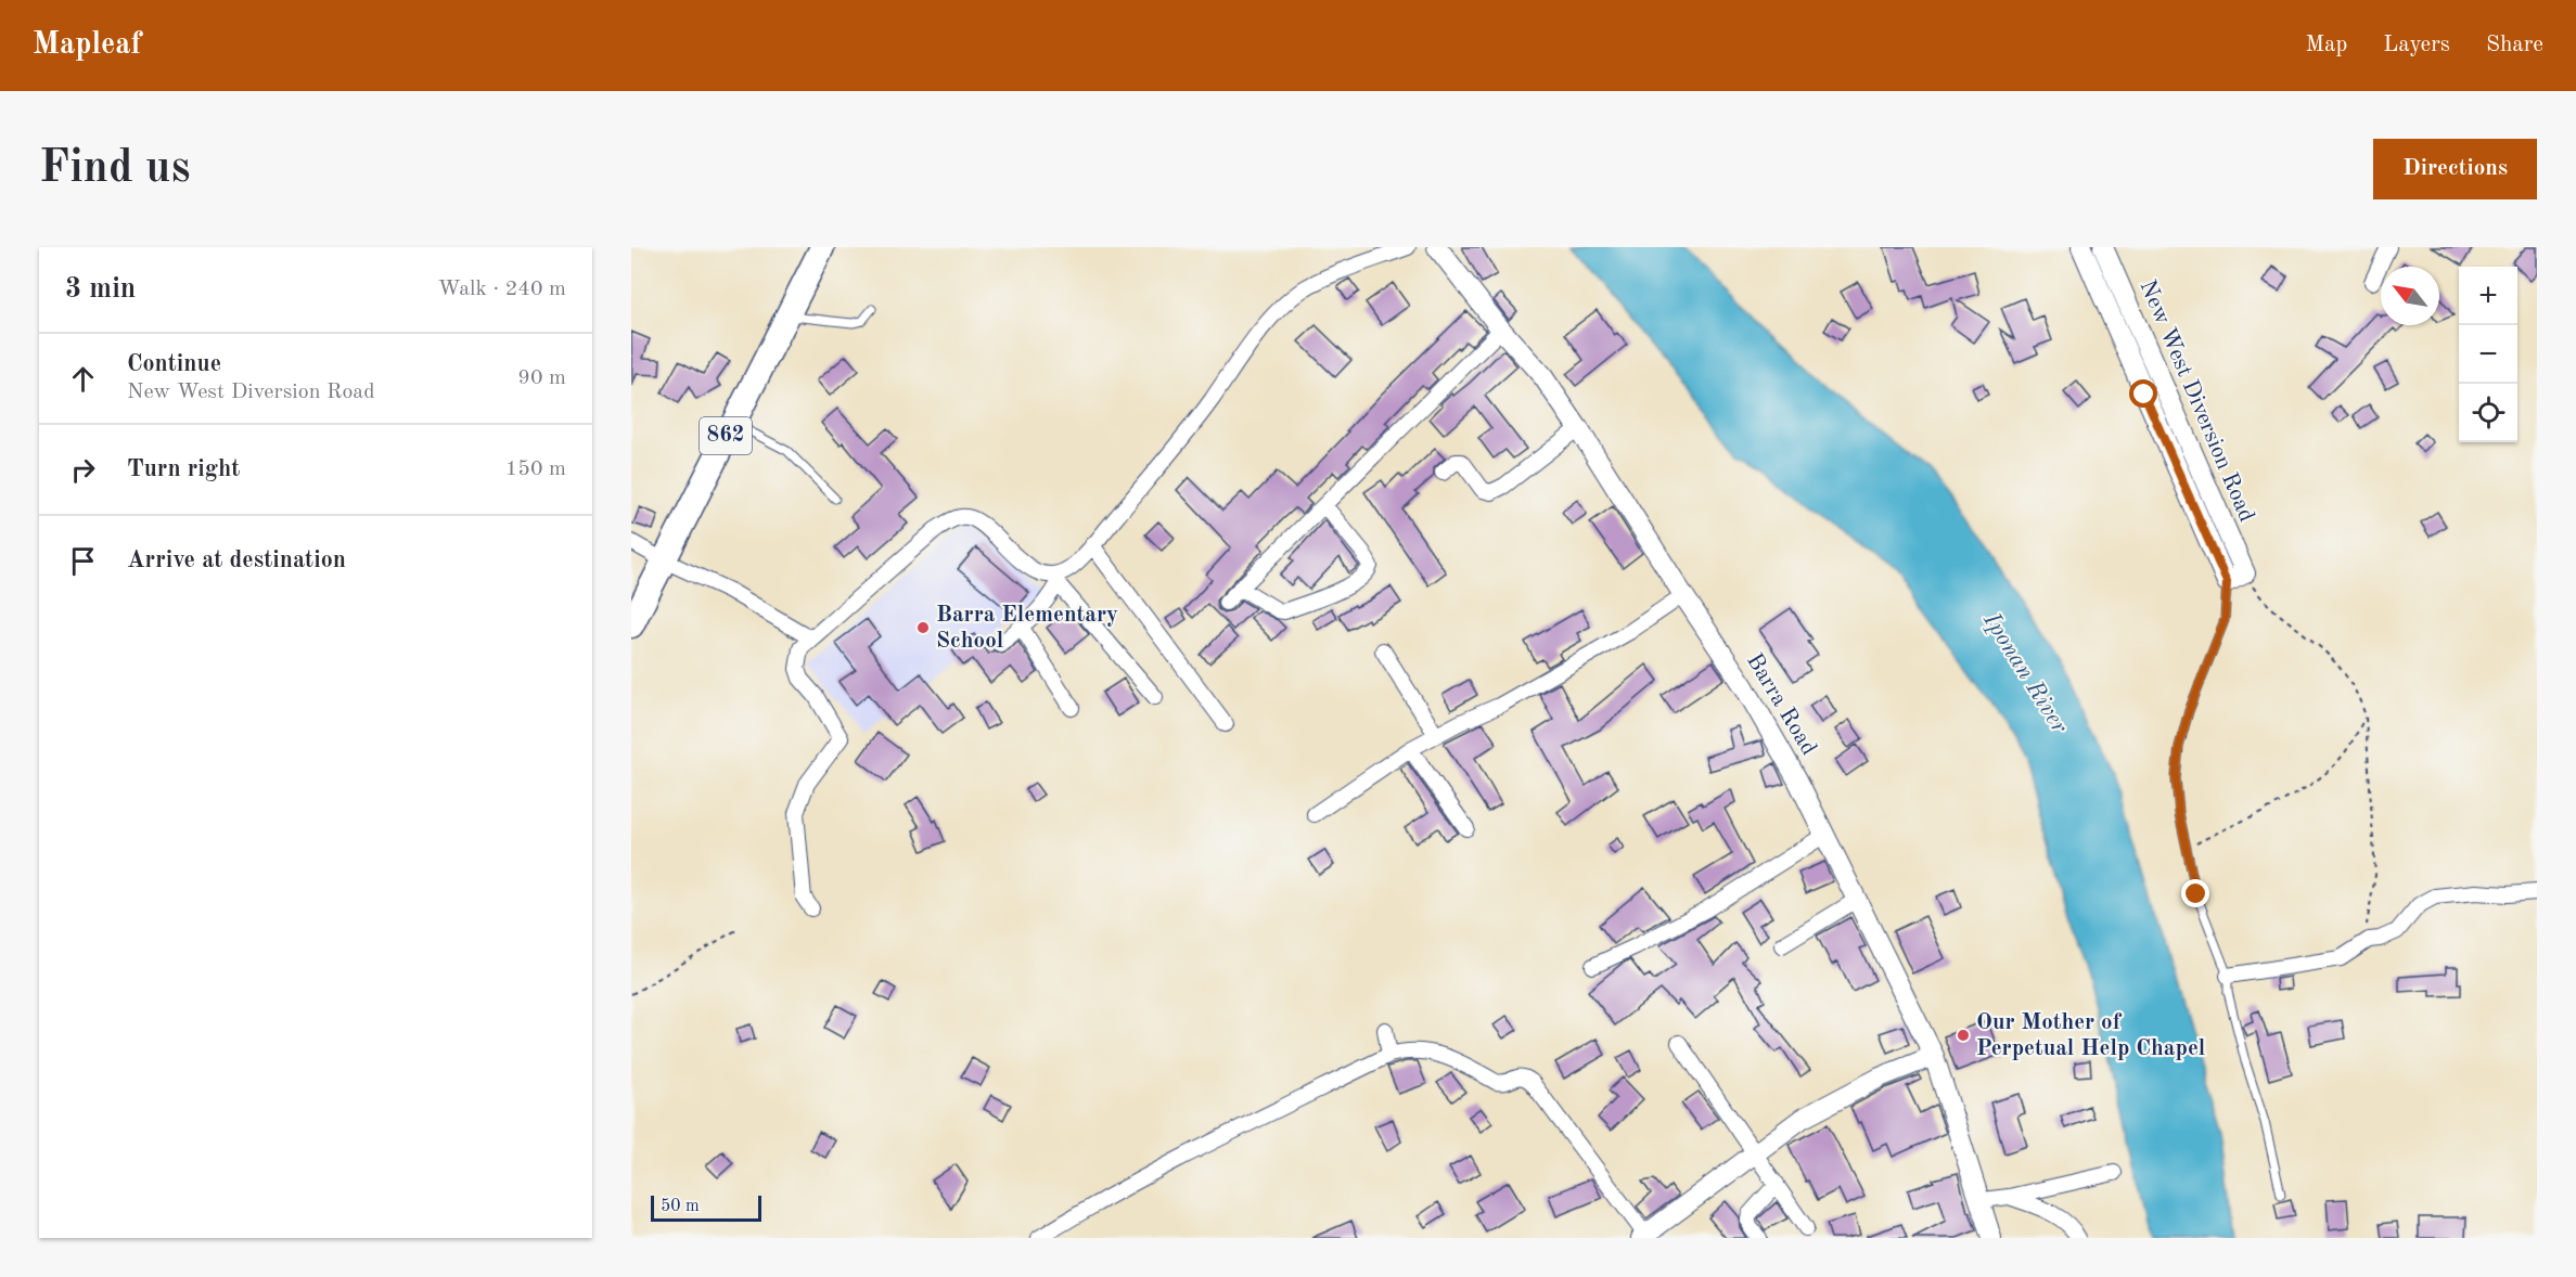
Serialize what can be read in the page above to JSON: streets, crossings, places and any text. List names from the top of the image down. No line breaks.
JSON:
{"streets":{"main road":["862"],"street":["New West Diversion Road","Barra Road"]},"water":["Iponan River"],"places":["Barra Elementary School","Our Mother of Perpetual Help Chapel"],"scale_bar":"50 m","north":"top left","page":{"header":"Mapleaf","nav":["Map","Layers","Share"],"buttons":"Directions","title":"Find us","heading":["3 min","Walk · 240 m"],"map_buttons":["+","−"],"list":[["Continue","New West Diversion Road","90 m"],["Turn right","150 m"],"Arrive at destination"],"scale":"50 m"}}
